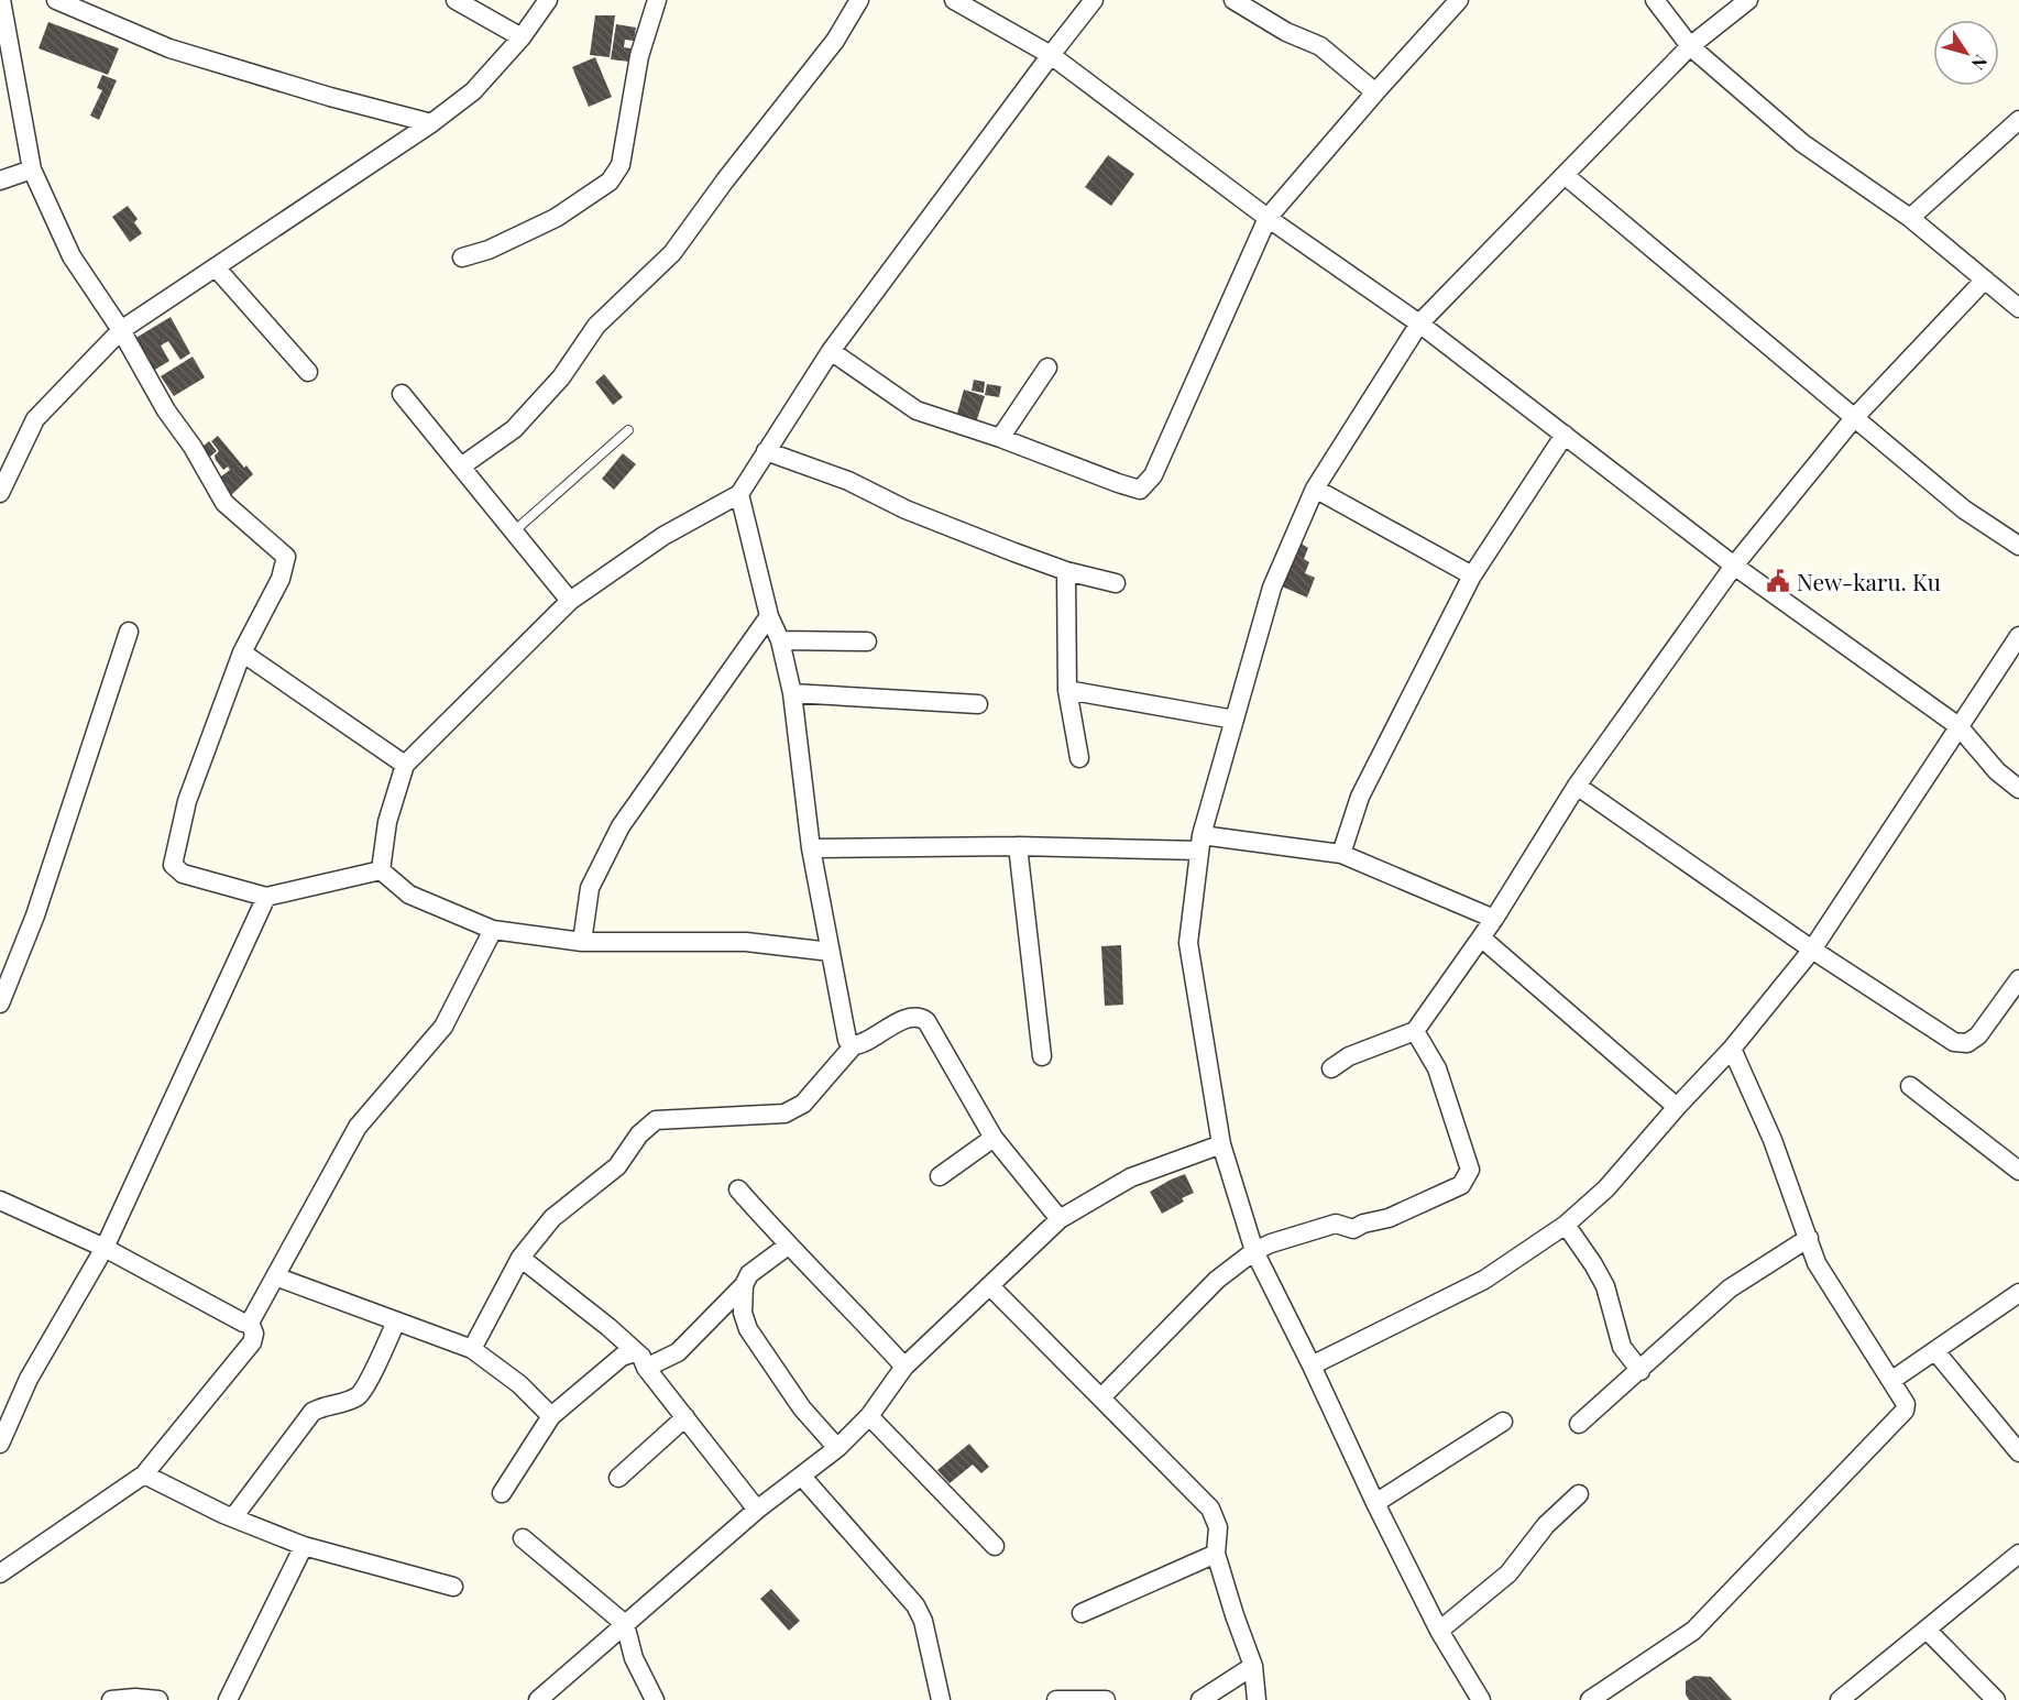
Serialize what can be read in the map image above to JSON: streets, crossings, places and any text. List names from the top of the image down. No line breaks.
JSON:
{"places":{"public building":["New-karu. Ku"]},"north":"bottom right"}
